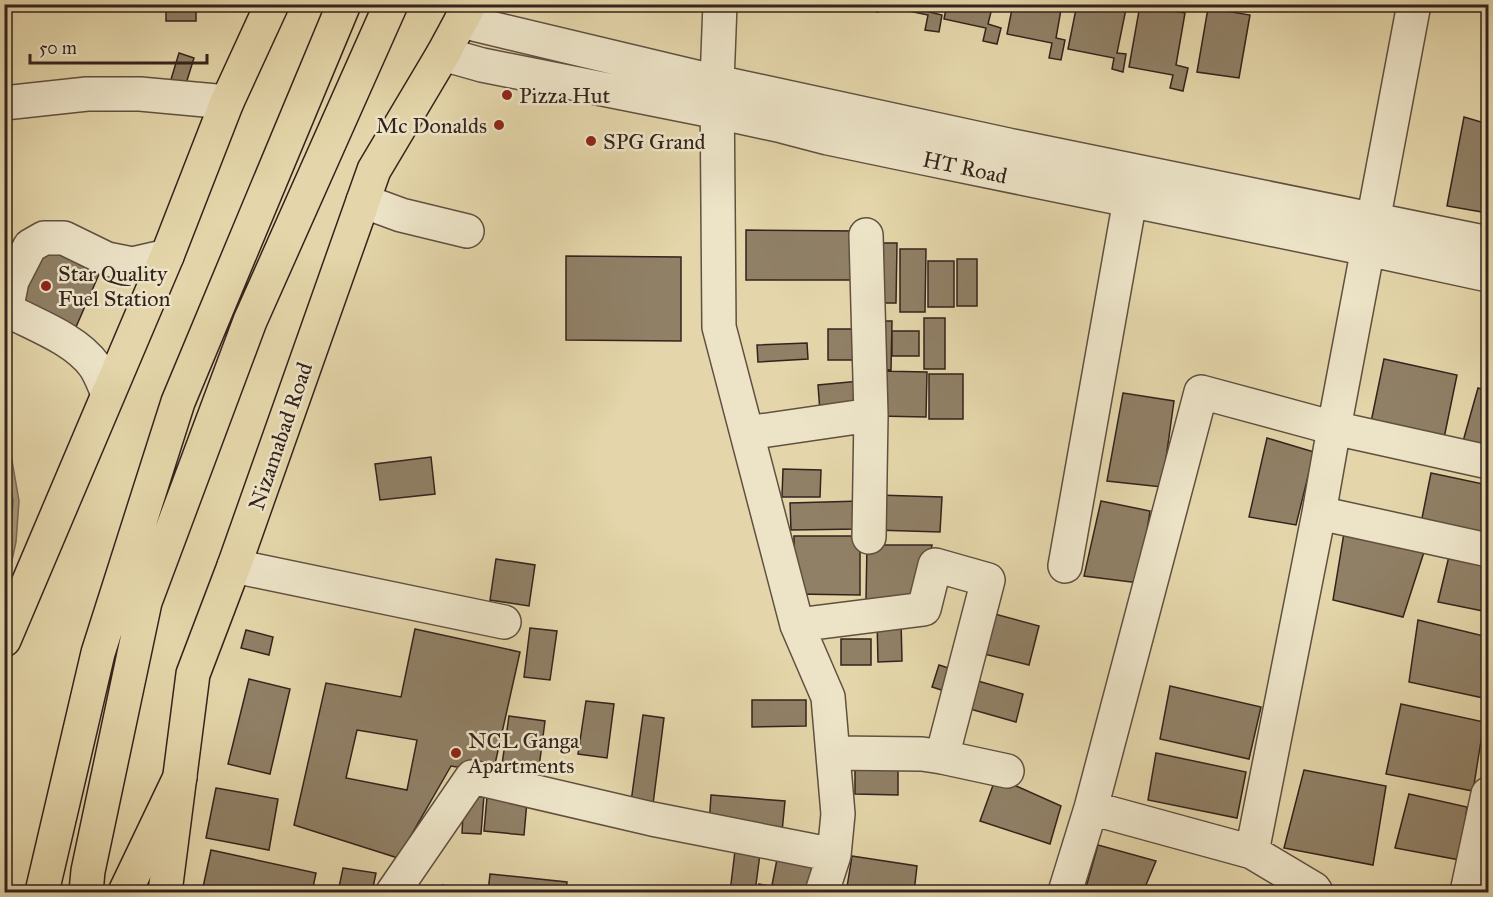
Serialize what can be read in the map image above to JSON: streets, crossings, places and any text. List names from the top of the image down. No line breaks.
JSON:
{"streets":{"main road":["Nizamabad Road"],"street":["HT Road"]},"crossings":[["HT Road","Nizamabad Road"]],"places":["Pizza Hut","Mc Donalds","SPG Grand","Star Quality Fuel Station","NCL Ganga Apartments"],"scale_bar":"50 m"}
